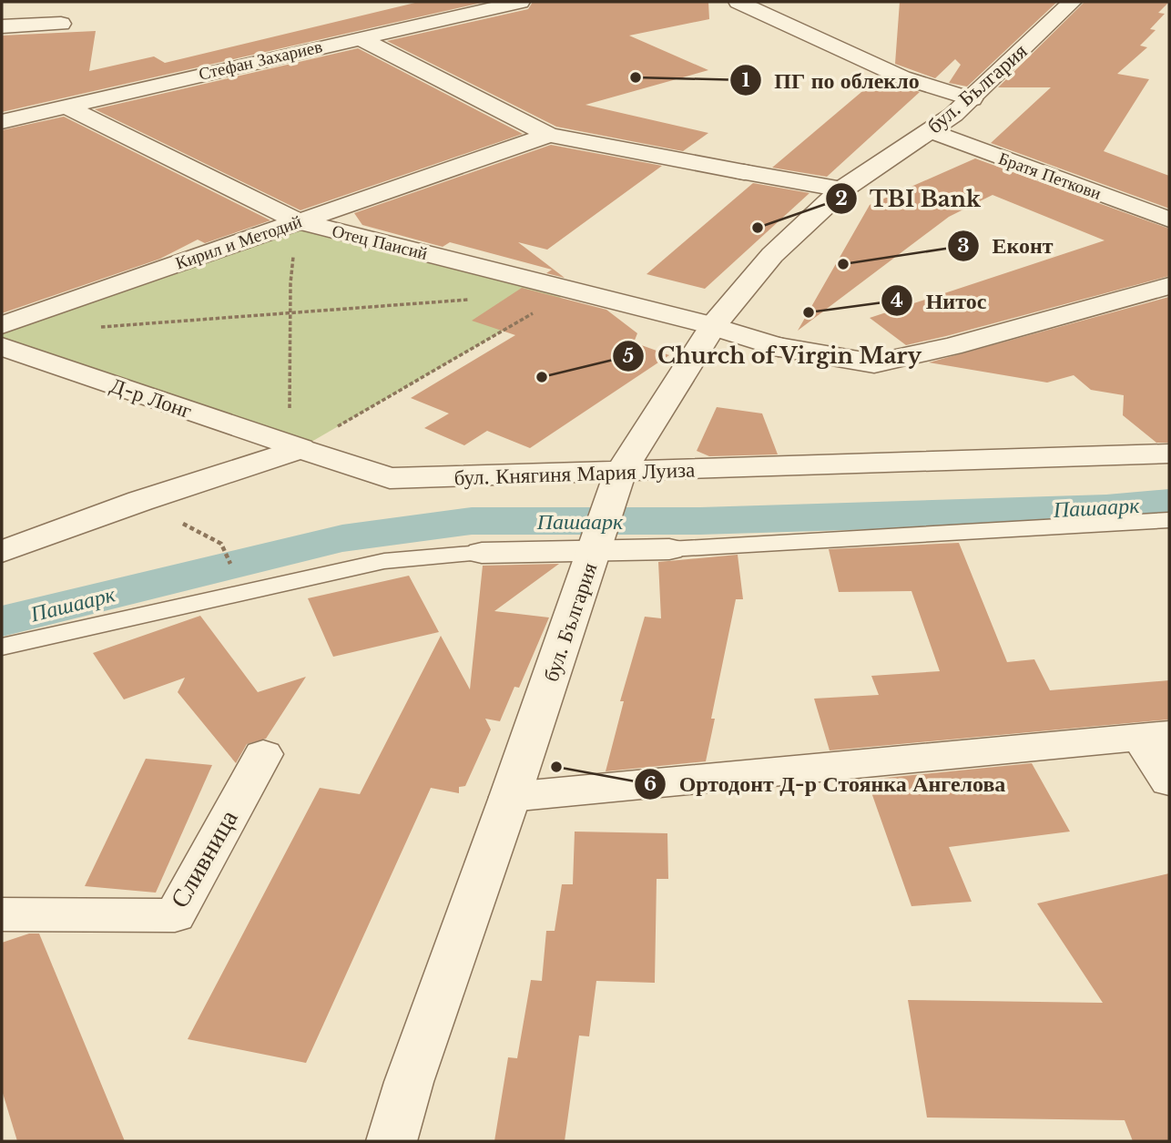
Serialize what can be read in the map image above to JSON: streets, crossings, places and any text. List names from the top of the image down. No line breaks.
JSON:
{"streets":{"street":["Стефан Захариев","бул. България","Братя Петкови","Кирил и Методий","Отец Паисий","Д-р Лонг","бул. Княгиня Мария Луиза","Сливница"]},"crossings":[["Стефан Захариев","Отец Паисий"],["бул. България","Братя Петкови"],["бул. България","Отец Паисий"],["бул. България","бул. Княгиня Мария Луиза"],["Кирил и Методий","Отец Паисий"],["Д-р Лонг","бул. Княгиня Мария Луиза"]],"water":["Пашаарк"],"places":["ПГ по облекло","TBI Bank","Еконт","Нитос","Church of Virgin Mary","Ортодонт Д-р Стоянка Ангелова"]}
